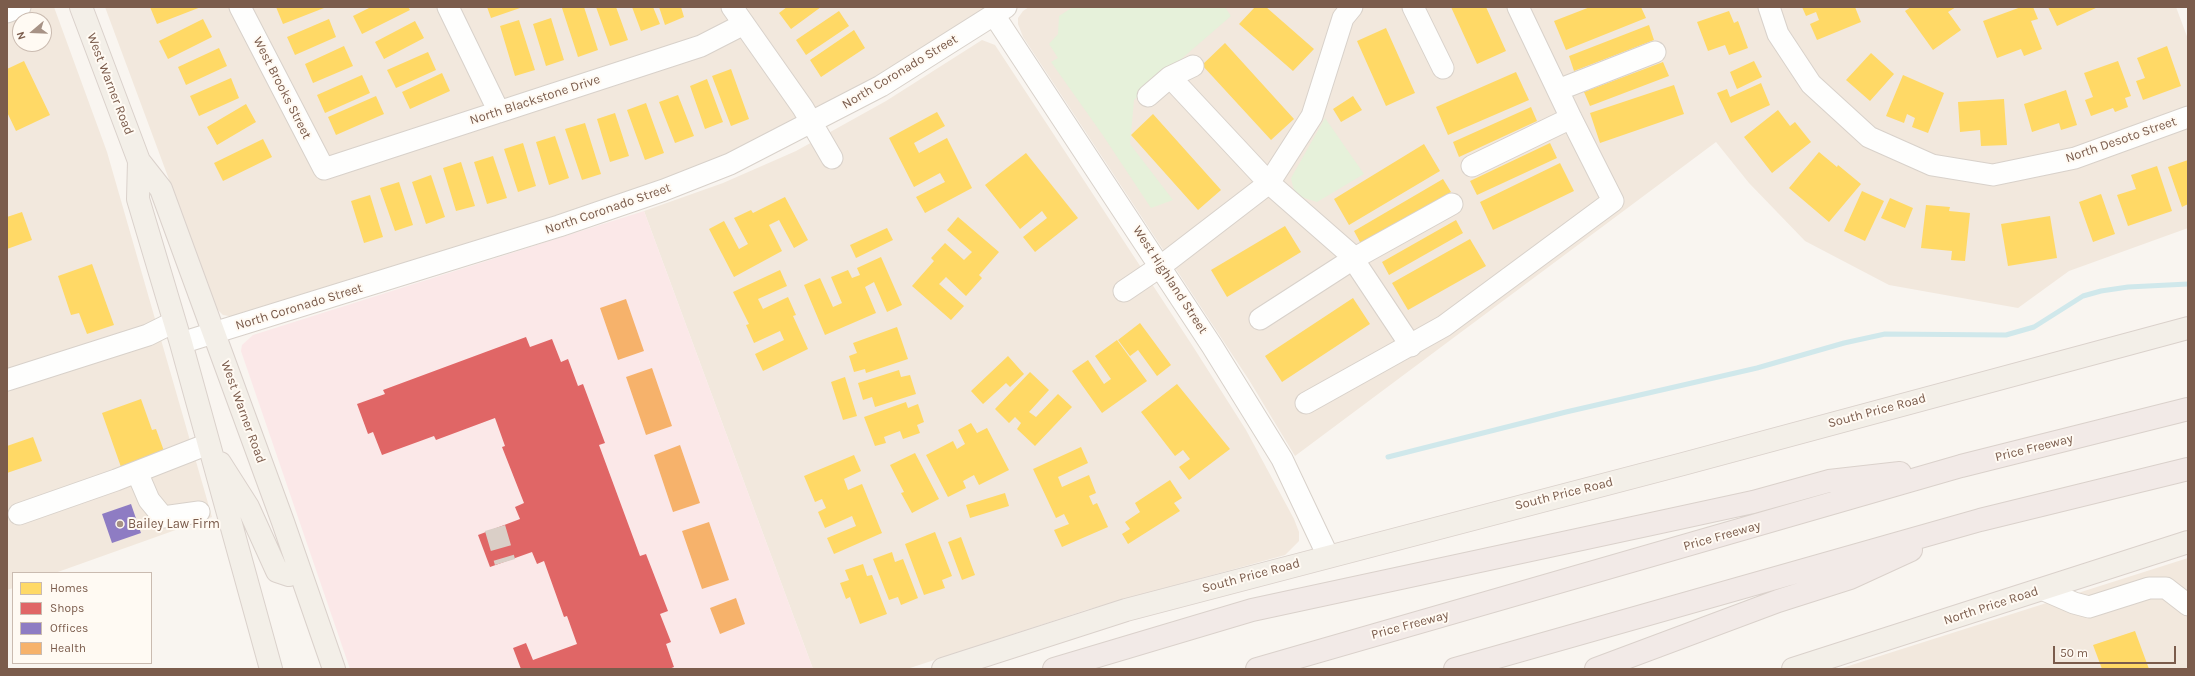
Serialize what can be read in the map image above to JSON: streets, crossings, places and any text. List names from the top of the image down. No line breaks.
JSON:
{"streets":{"highway":["Price Freeway"],"main road":["West Warner Road","South Price Road","North Price Road"],"street":["North Coronado Street","West Brooks Street","North Blackstone Drive","North Desoto Street","West Highland Street"]},"crossings":[["North Coronado Street","West Warner Road"],["North Coronado Street","West Highland Street"],["West Brooks Street","North Blackstone Drive"],["West Highland Street","South Price Road"]],"places":["Bailey Law Firm"],"legend":["Homes","Shops","Offices","Health"],"scale_bar":"50 m","north":"left"}
